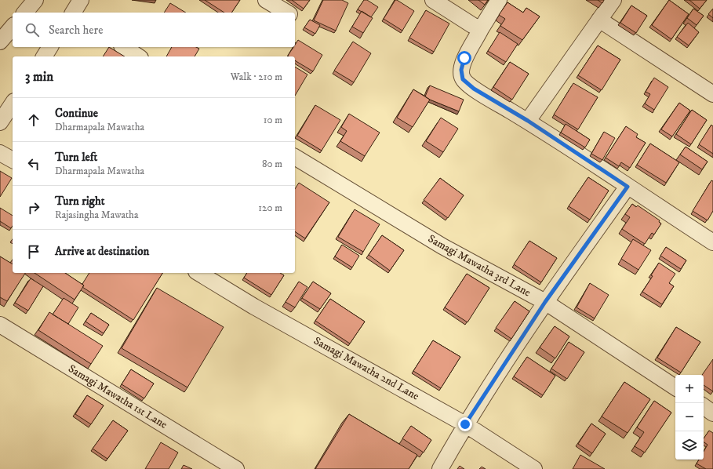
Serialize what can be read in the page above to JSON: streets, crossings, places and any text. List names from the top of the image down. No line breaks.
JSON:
{"streets":{"street":["Samagi Mawatha 3rd Lane","Samagi Mawatha 2nd Lane","Samagi Mawatha 1st Lane"]},"page":{"search":"Search here","heading":["3 min","Walk · 210 m"],"list":[["Continue","Dharmapala Mawatha","10 m"],["Turn left","Dharmapala Mawatha","80 m"],["Turn right","Rajasingha Mawatha","120 m"],"Arrive at destination"],"map_buttons":["+","−"]}}
